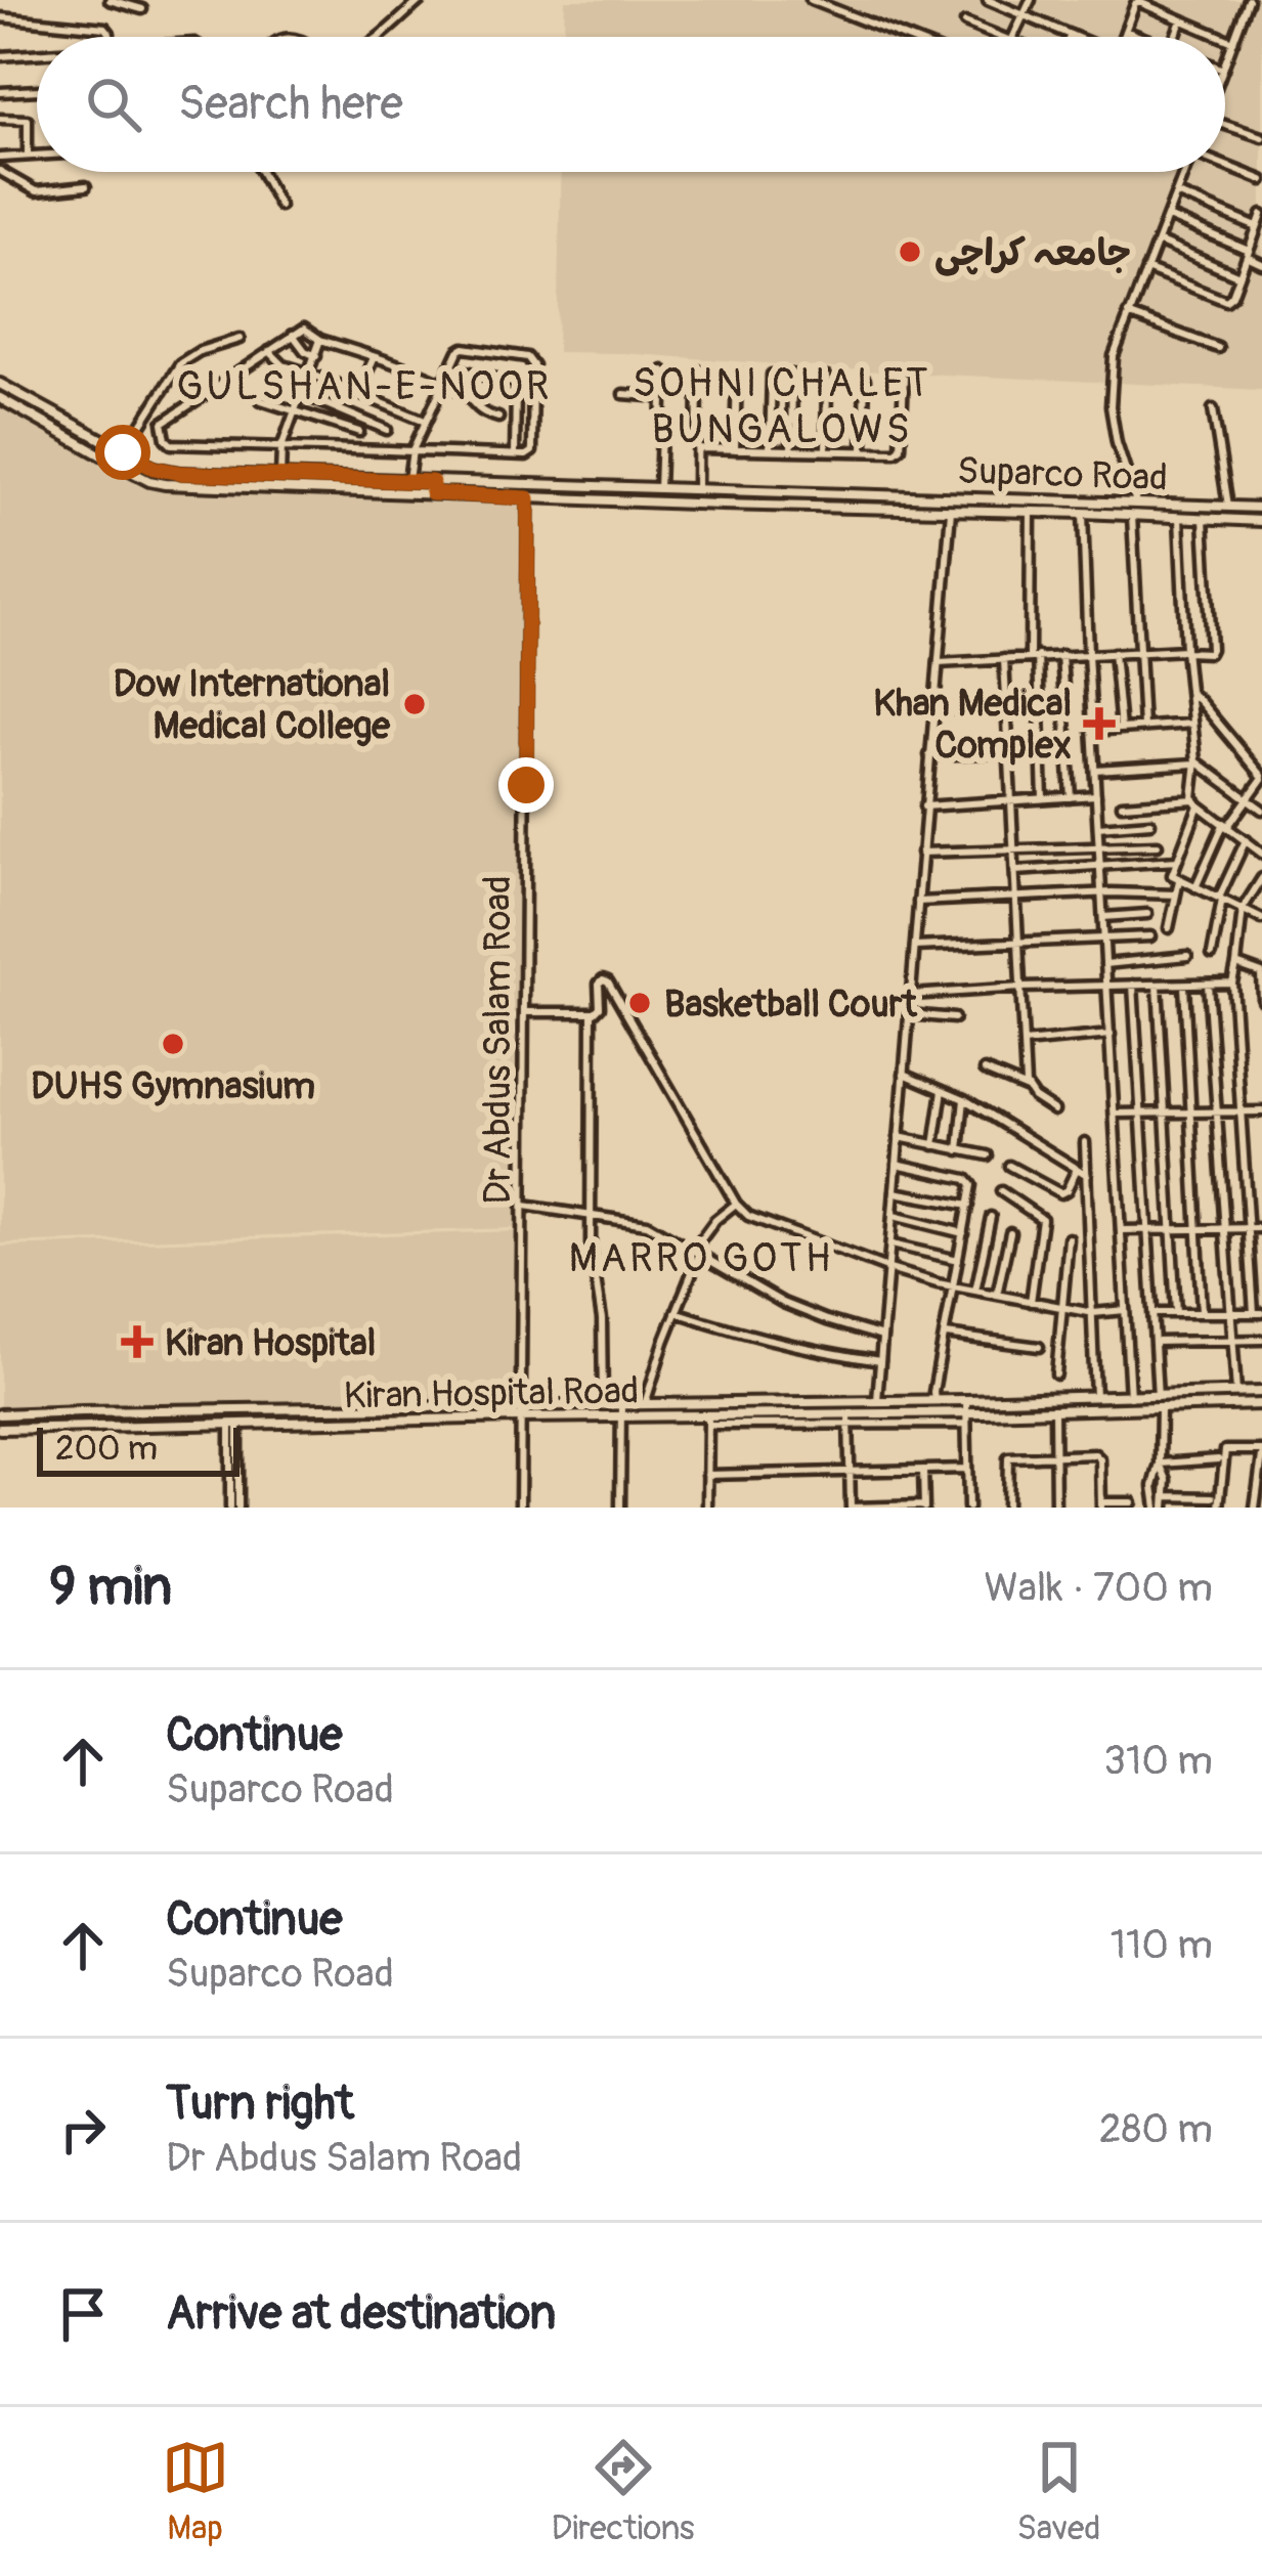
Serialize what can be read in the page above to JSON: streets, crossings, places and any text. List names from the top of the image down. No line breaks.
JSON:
{"streets":{"main road":["Suparco Road","Kiran Hospital Road"],"street":["Dr Abdus Salam Road"]},"crossings":[["Suparco Road","Dr Abdus Salam Road"],["Dr Abdus Salam Road","Kiran Hospital Road"]],"districts":["SOHNI CHALET BUNGALOWS","GULSHAN-E-NOOR","MARRO GOTH"],"places":{"other":["جامعہ کراچی","Dow International Medical College","Basketball Court","DUHS Gymnasium"],"health":["Khan Medical Complex","Kiran Hospital"]},"scale_bar":"200 m","page":{"search":"Search here","scale":"200 m","heading":["9 min","Walk · 700 m"],"list":[["Continue","Suparco Road","310 m"],["Continue","Suparco Road","110 m"],["Turn right","Dr Abdus Salam Road","280 m"],"Arrive at destination"],"nav":["Map","Directions","Saved"]}}
